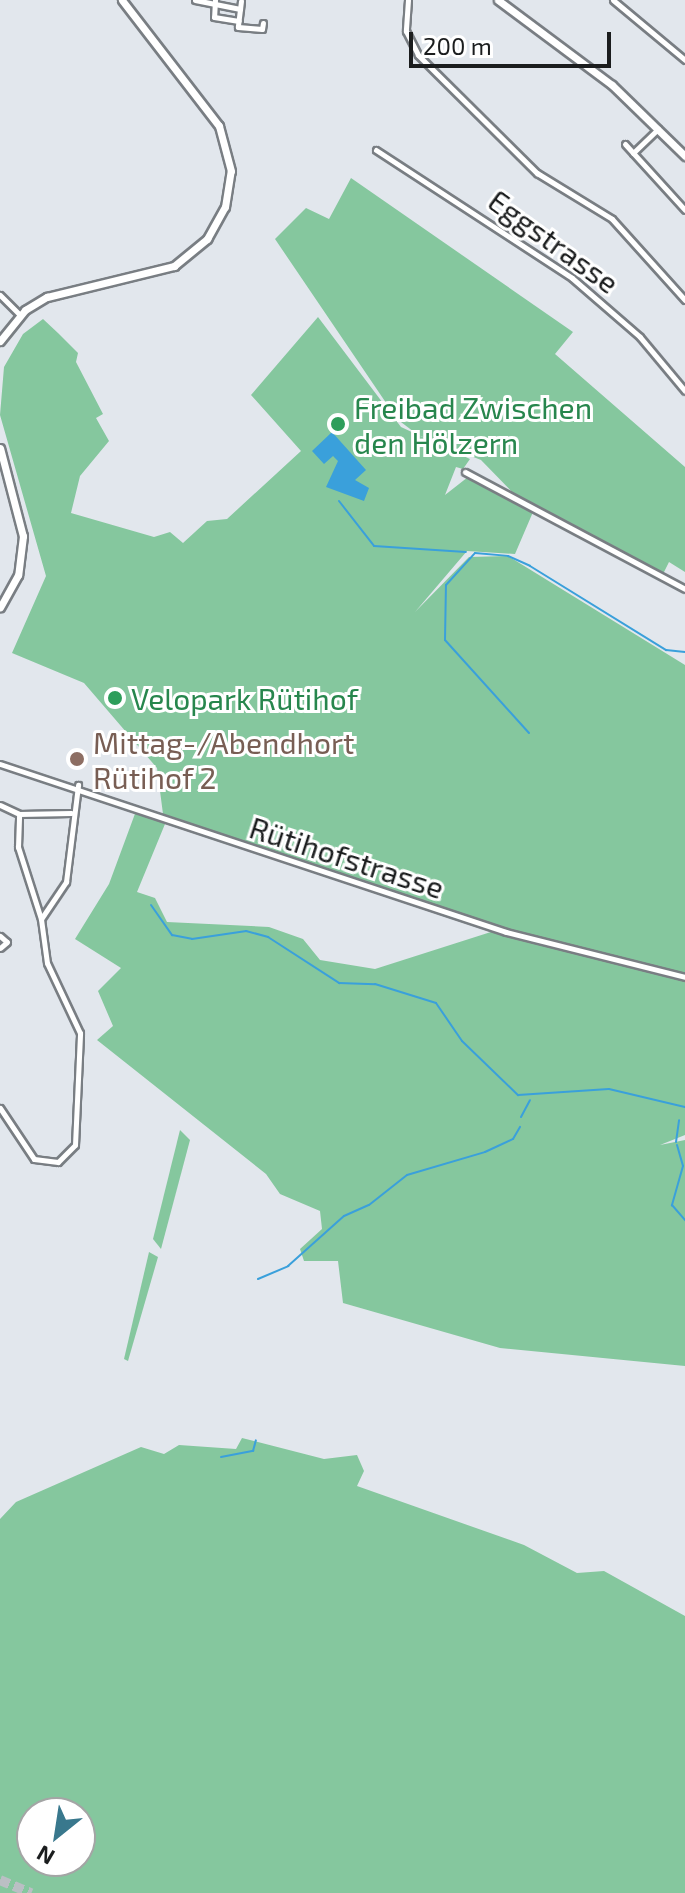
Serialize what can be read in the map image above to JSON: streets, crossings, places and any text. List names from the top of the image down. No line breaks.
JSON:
{"streets":{"street":["Eggstrasse","Rütihofstrasse"]},"places":["Freibad Zwischen den Hölzern","Velopark Rütihof","Mittag-/Abendhort Rütihof 2"],"scale_bar":"200 m","north":"bottom left"}
